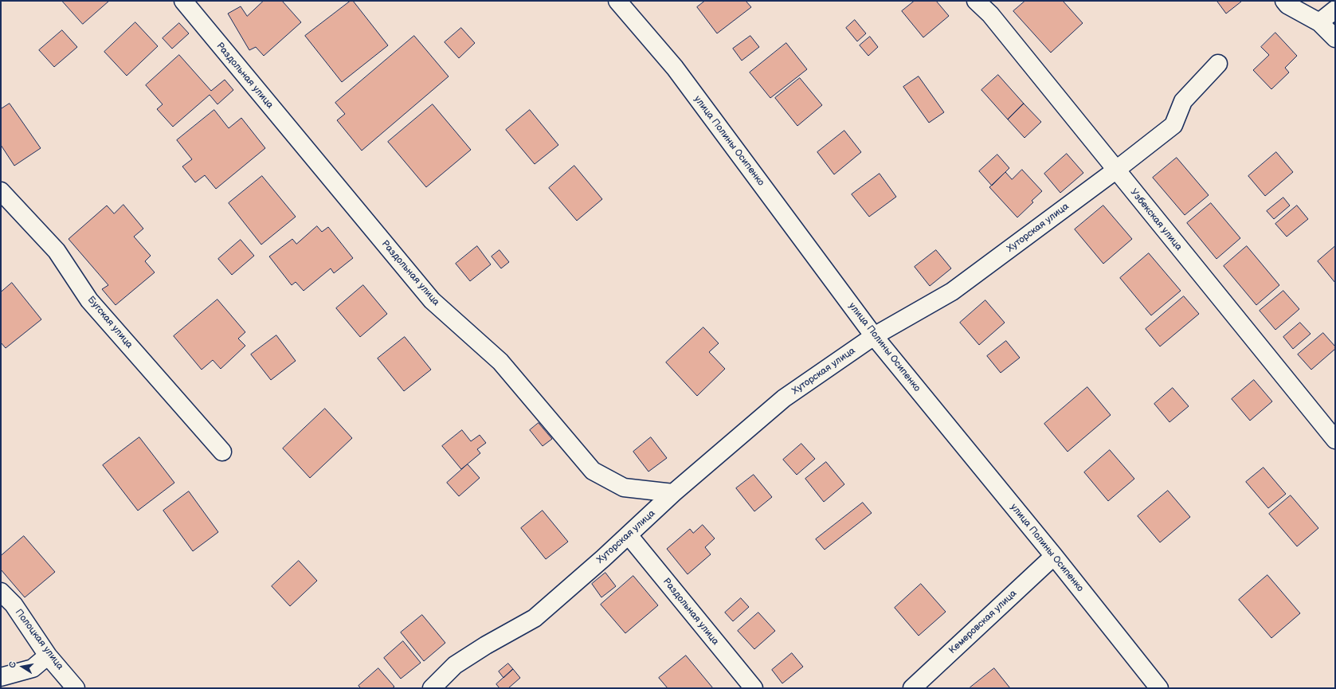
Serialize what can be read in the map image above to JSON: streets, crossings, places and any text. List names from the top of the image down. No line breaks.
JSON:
{"streets":{"street":["Раздольная улица","улица Полины Осипенко","Узбекская улица","Хуторская улица","Бугская улица","Кемеровская улица","Полоцкая улица"]},"crossings":[["Раздольная улица","Хуторская улица"],["улица Полины Осипенко","Хуторская улица"],["улица Полины Осипенко","Кемеровская улица"],["Узбекская улица","Хуторская улица"]],"north":"left"}
